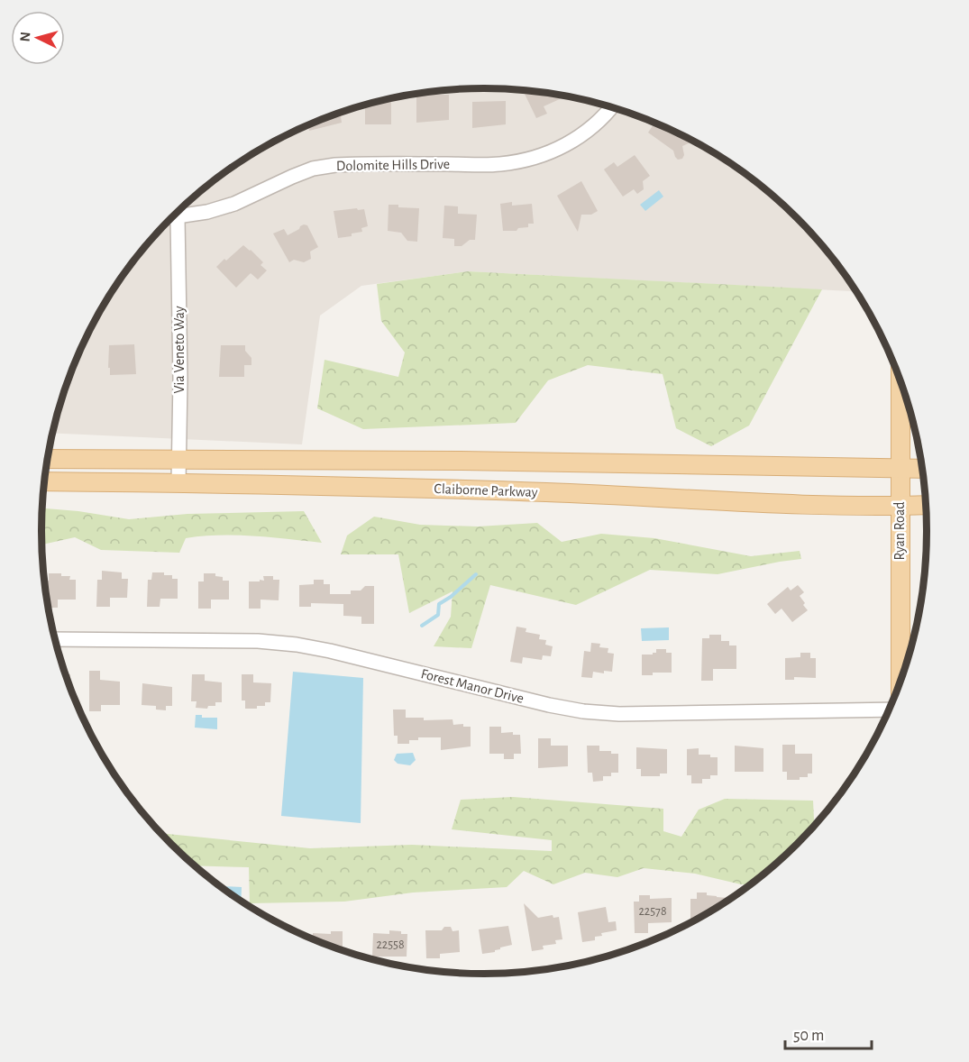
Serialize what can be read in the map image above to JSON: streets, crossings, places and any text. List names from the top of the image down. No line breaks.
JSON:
{"streets":{"main road":["Claiborne Parkway","Ryan Road"],"street":["Dolomite Hills Drive","Via Veneto Way","Forest Manor Drive"]},"crossings":[["Dolomite Hills Drive","Via Veneto Way"],["Via Veneto Way","Claiborne Parkway"],["Claiborne Parkway","Ryan Road"]],"house_numbers":["22578","22558"],"scale_bar":"50 m","north":"left"}
